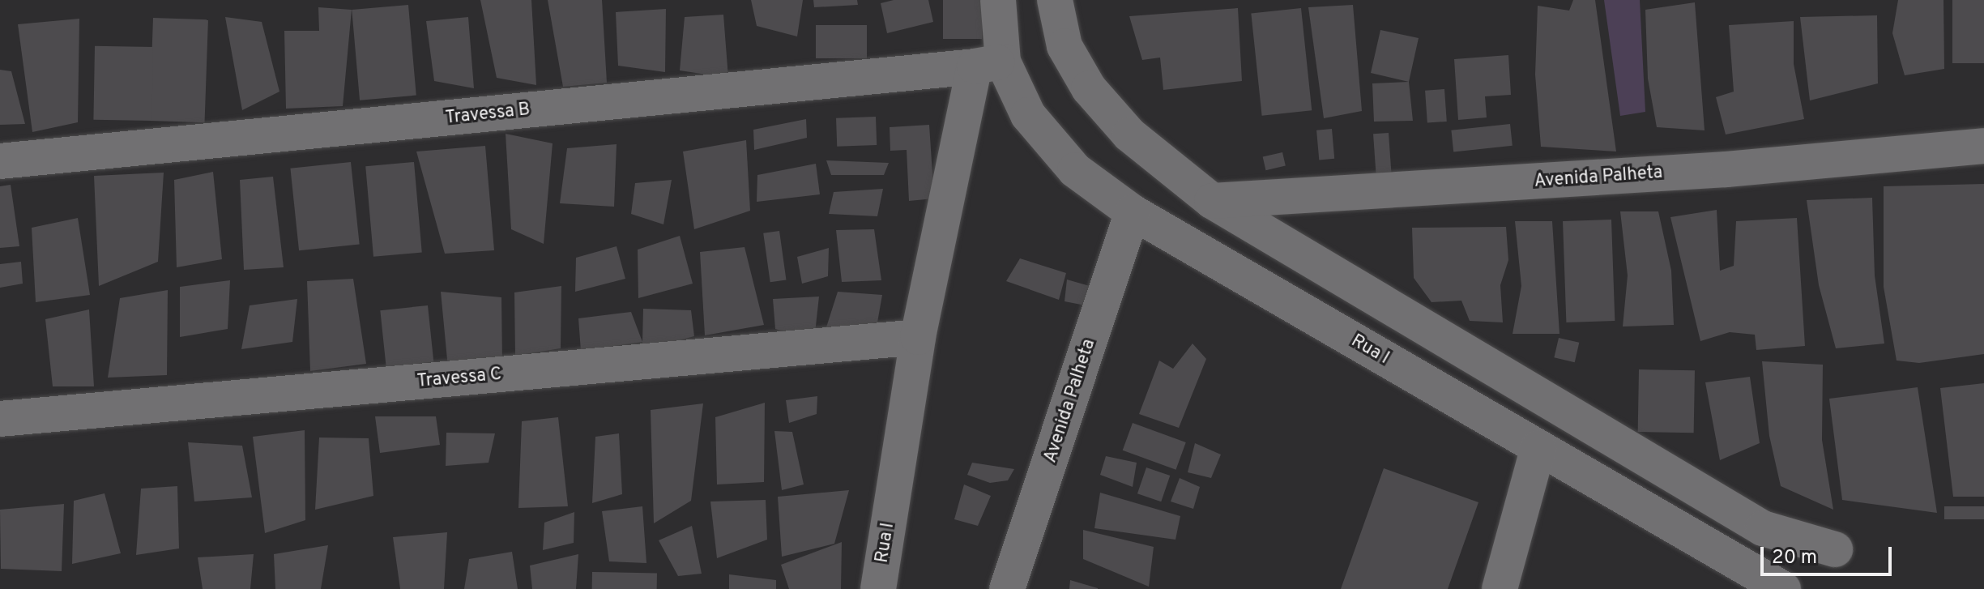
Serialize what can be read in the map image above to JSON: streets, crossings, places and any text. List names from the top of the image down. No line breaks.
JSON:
{"streets":{"street":["Travessa B","Avenida Palheta","Rua I","Travessa C"]},"crossings":[["Travessa B","Rua I"],["Avenida Palheta","Rua I"],["Rua I","Travessa C"]],"scale_bar":"20 m"}
